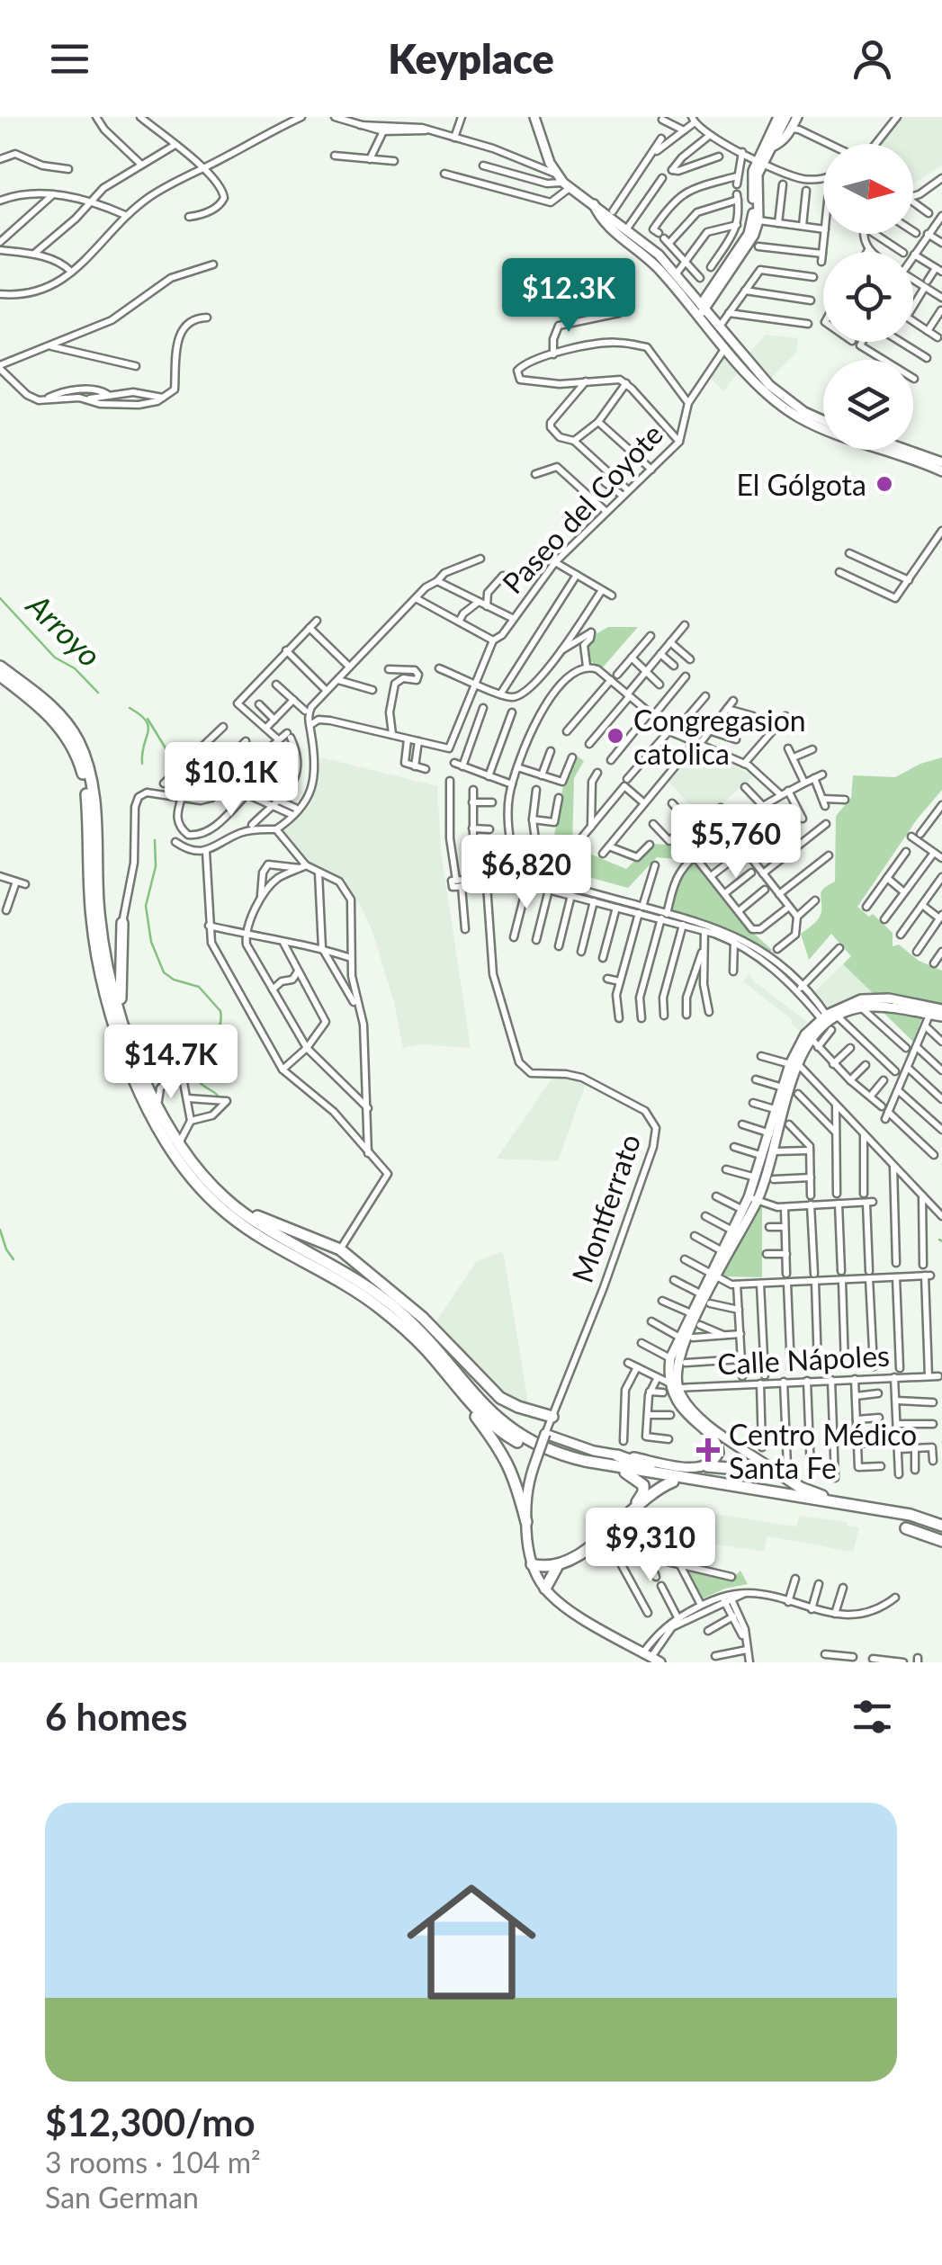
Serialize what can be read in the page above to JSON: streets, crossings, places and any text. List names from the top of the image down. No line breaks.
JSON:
{"streets":{"street":["Paseo del Coyote","Montferrato","Calle Nápoles"]},"water":["Arroyo"],"places":{"other":["El Gólgota","Congregasion catolica"],"health":["Centro Médico Santa Fe"]},"north":"right","page":{"header":"Keyplace","price":["$12.3K","$10.1K","$5,760","$6,820","$14.7K","$9,310"],"heading":"6 homes","list":[{"name":"$12,300/mo","note":"3 rooms · 104 m² · San German"}]}}
